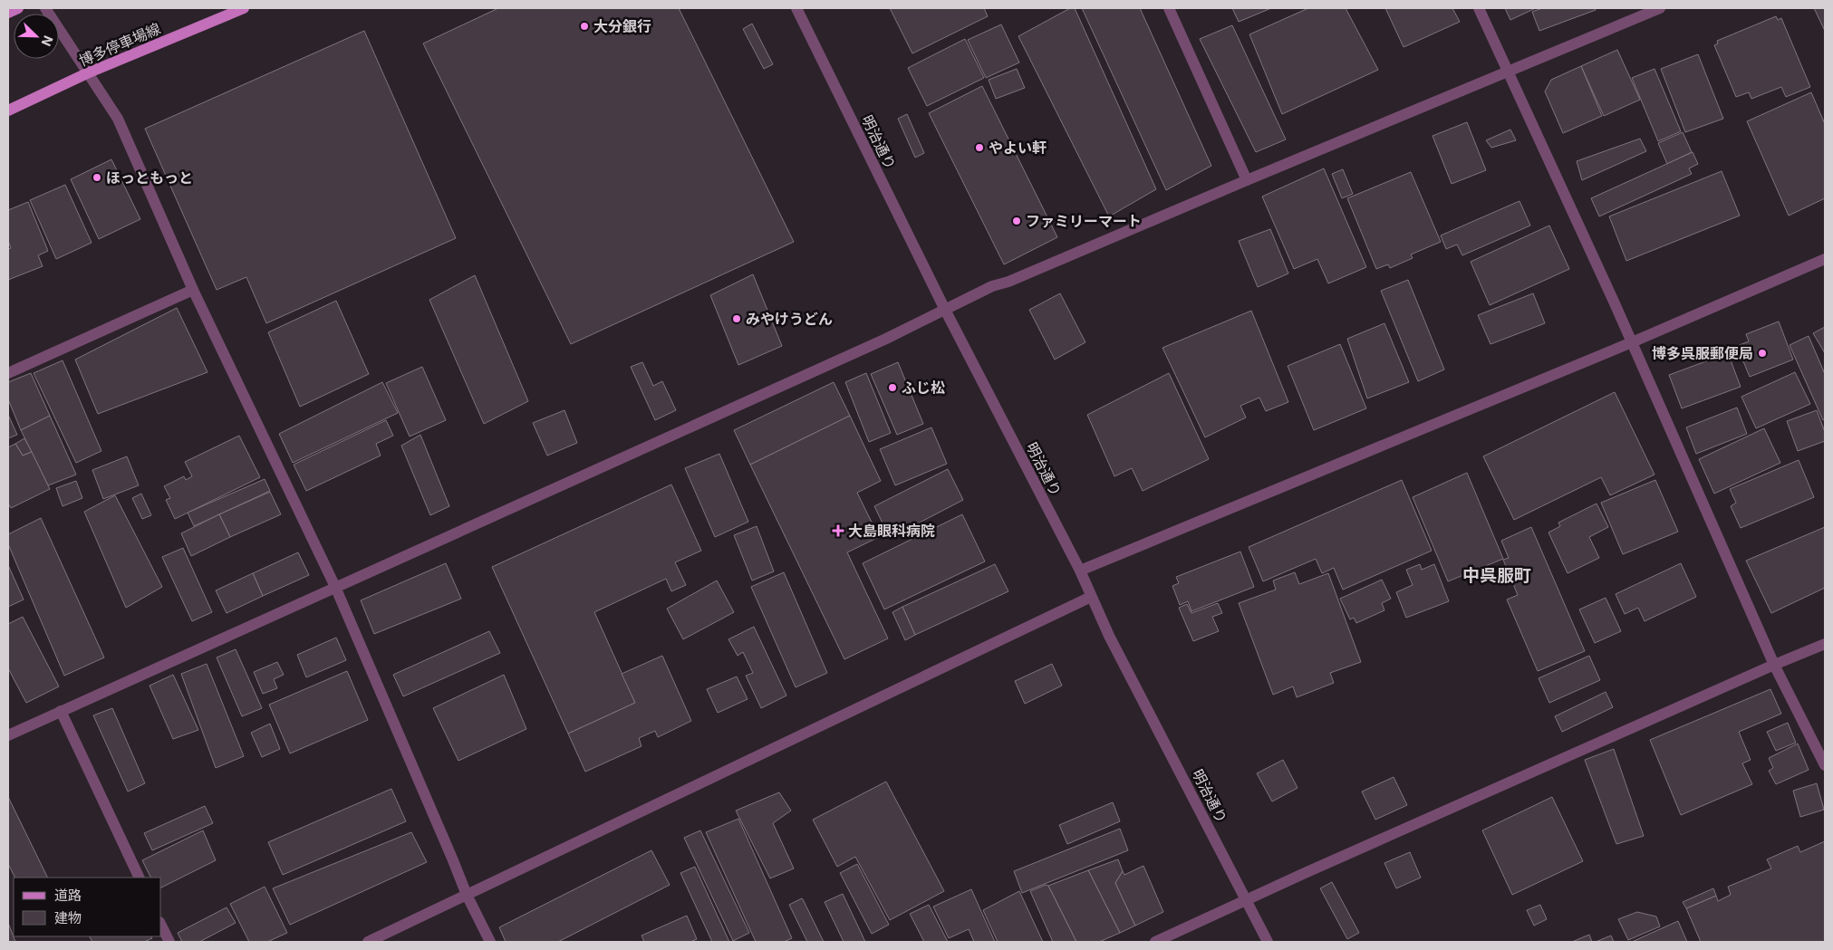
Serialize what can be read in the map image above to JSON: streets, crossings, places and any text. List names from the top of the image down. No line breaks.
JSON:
{"streets":{"main road":["博多停車場線"],"street":["明治通り"]},"districts":["中呉服町"],"places":{"other":["大分銀行","やよい軒","ほっともっと","ファミリーマート","みやけうどん","博多呉服郵便局","ふじ松"],"health":["大島眼科病院"]},"legend":["道路","建物"],"north":"bottom right"}
